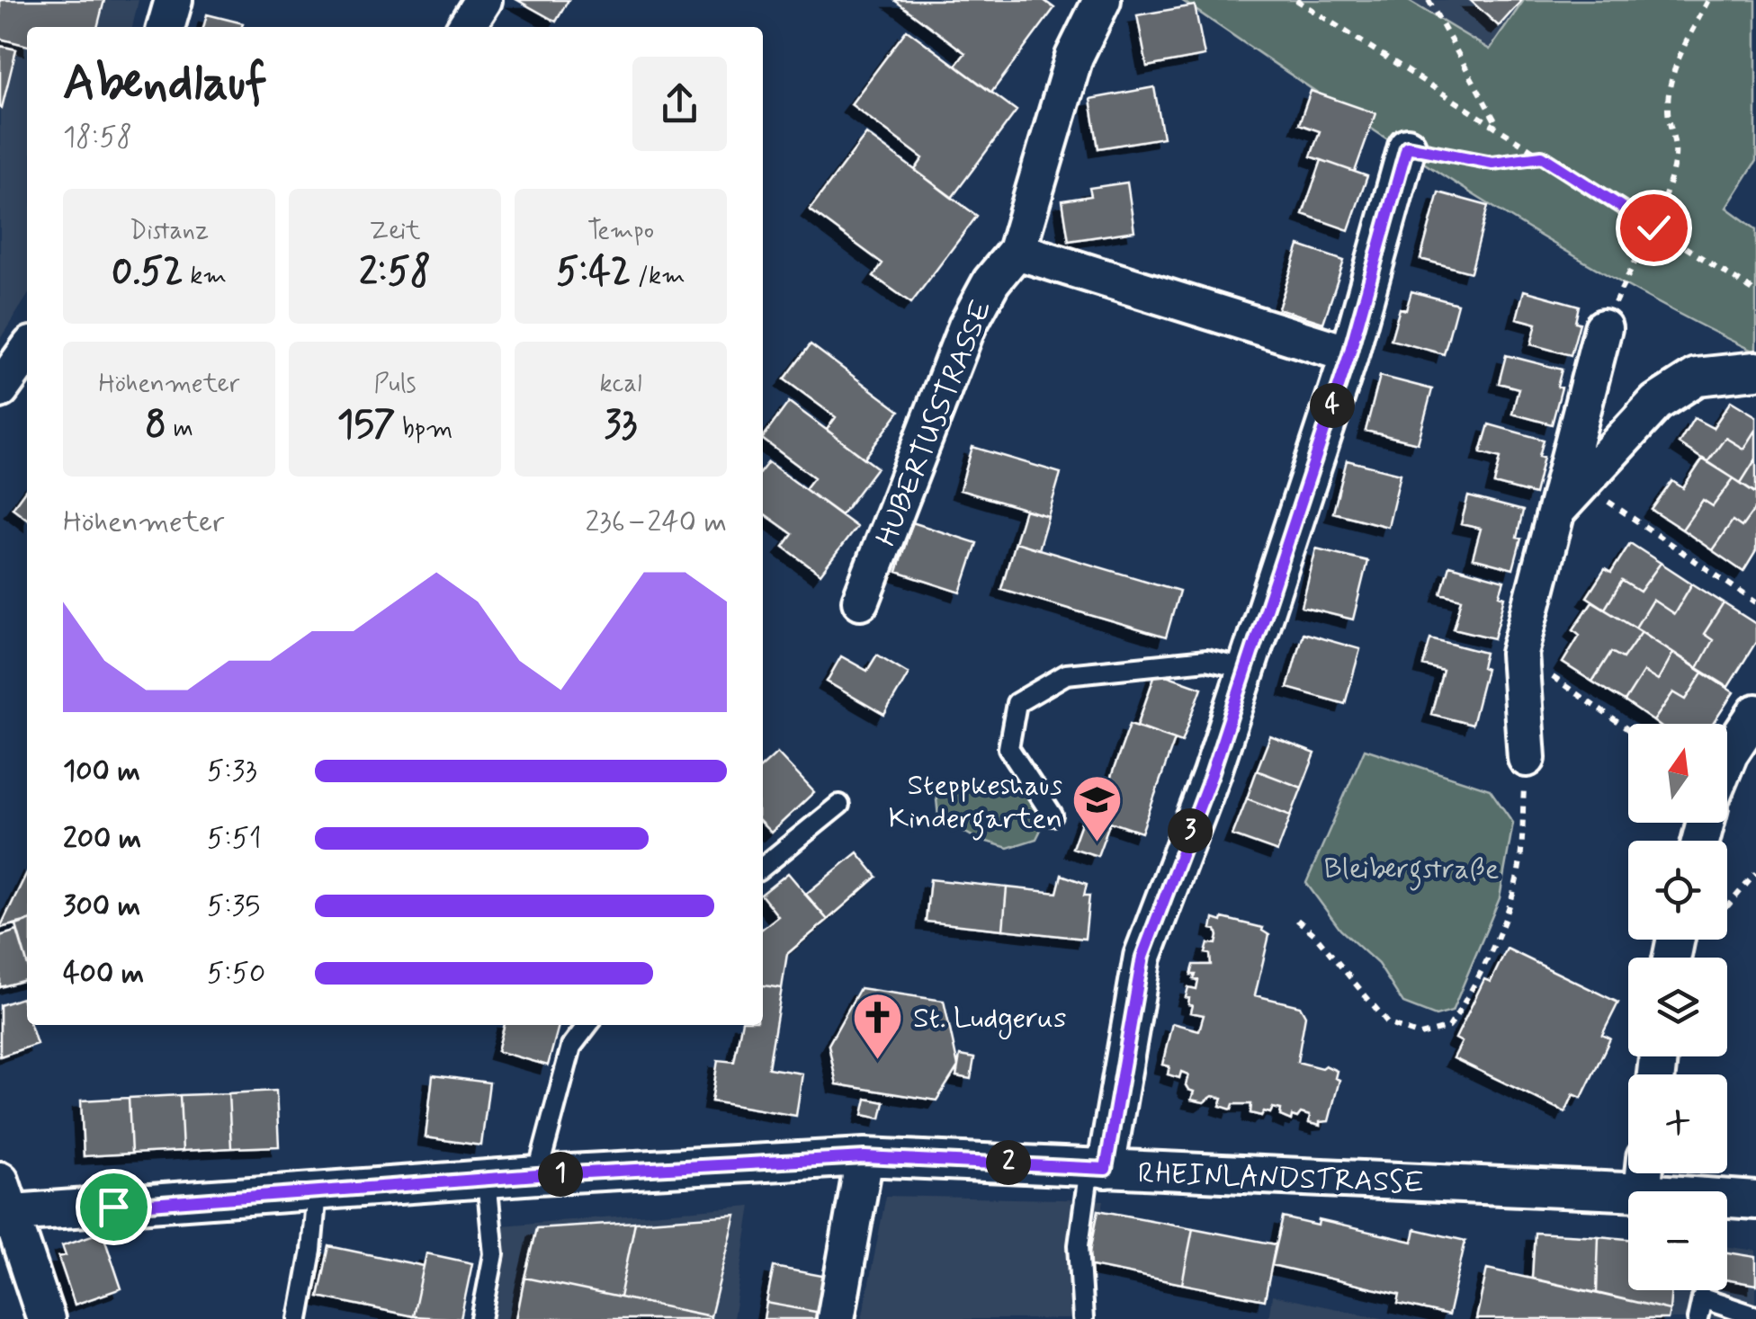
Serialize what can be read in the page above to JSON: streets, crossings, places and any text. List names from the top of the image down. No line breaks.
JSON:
{"streets":{"street":["HUBERTUSSTRASSE","RHEINLANDSTRASSE"]},"parks":["Bleibergstraße"],"places":{"school or university":["Steppkeshaus Kindergarten"],"church":["St. Ludgerus"]},"north":"top","page":{"heading":["Abendlauf","18:58"],"stats":[["Distanz","0.52 km"],["Zeit","2:58"],["Tempo","5:42 /km"],["Höhenmeter","8 m"],["Puls","157 bpm"],["kcal","33"]],"pins":["4","3","2","1"],"chart":["Höhenmeter","236–240 m"],"map_buttons":["+","−"],"list":[{"name":"100 m","note":"5:33"},{"name":"200 m","note":"5:51"},{"name":"300 m","note":"5:35"},{"name":"400 m","note":"5:50"}]}}
